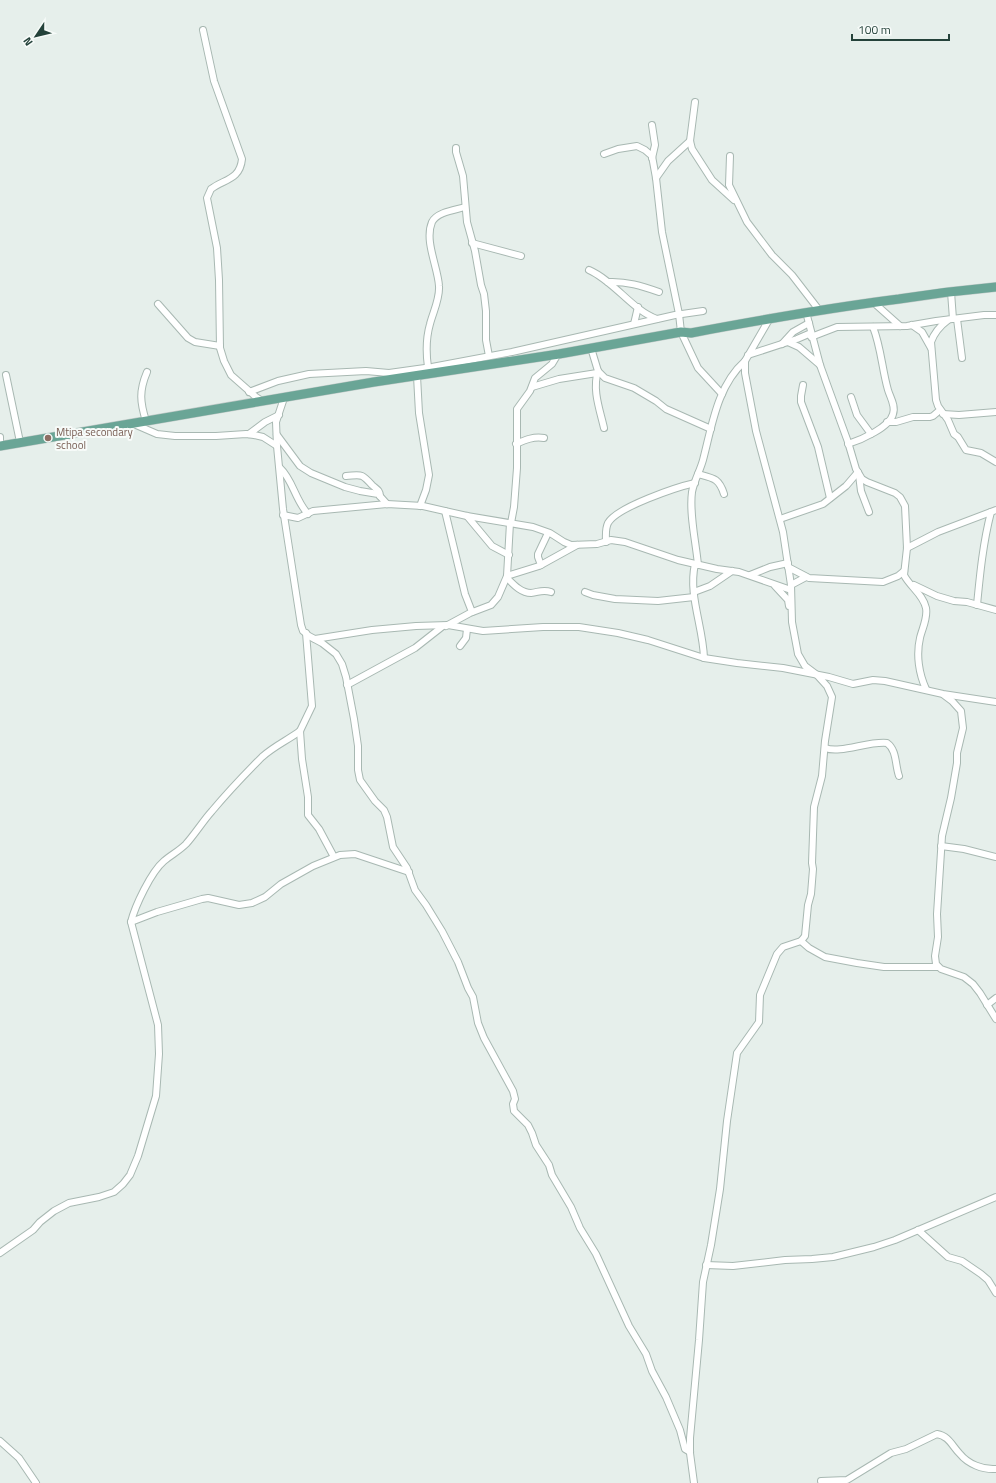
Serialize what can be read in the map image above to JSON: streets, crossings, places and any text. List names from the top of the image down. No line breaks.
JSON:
{"places":["Mtipa secondary school"],"scale_bar":"100 m","north":"bottom left"}
